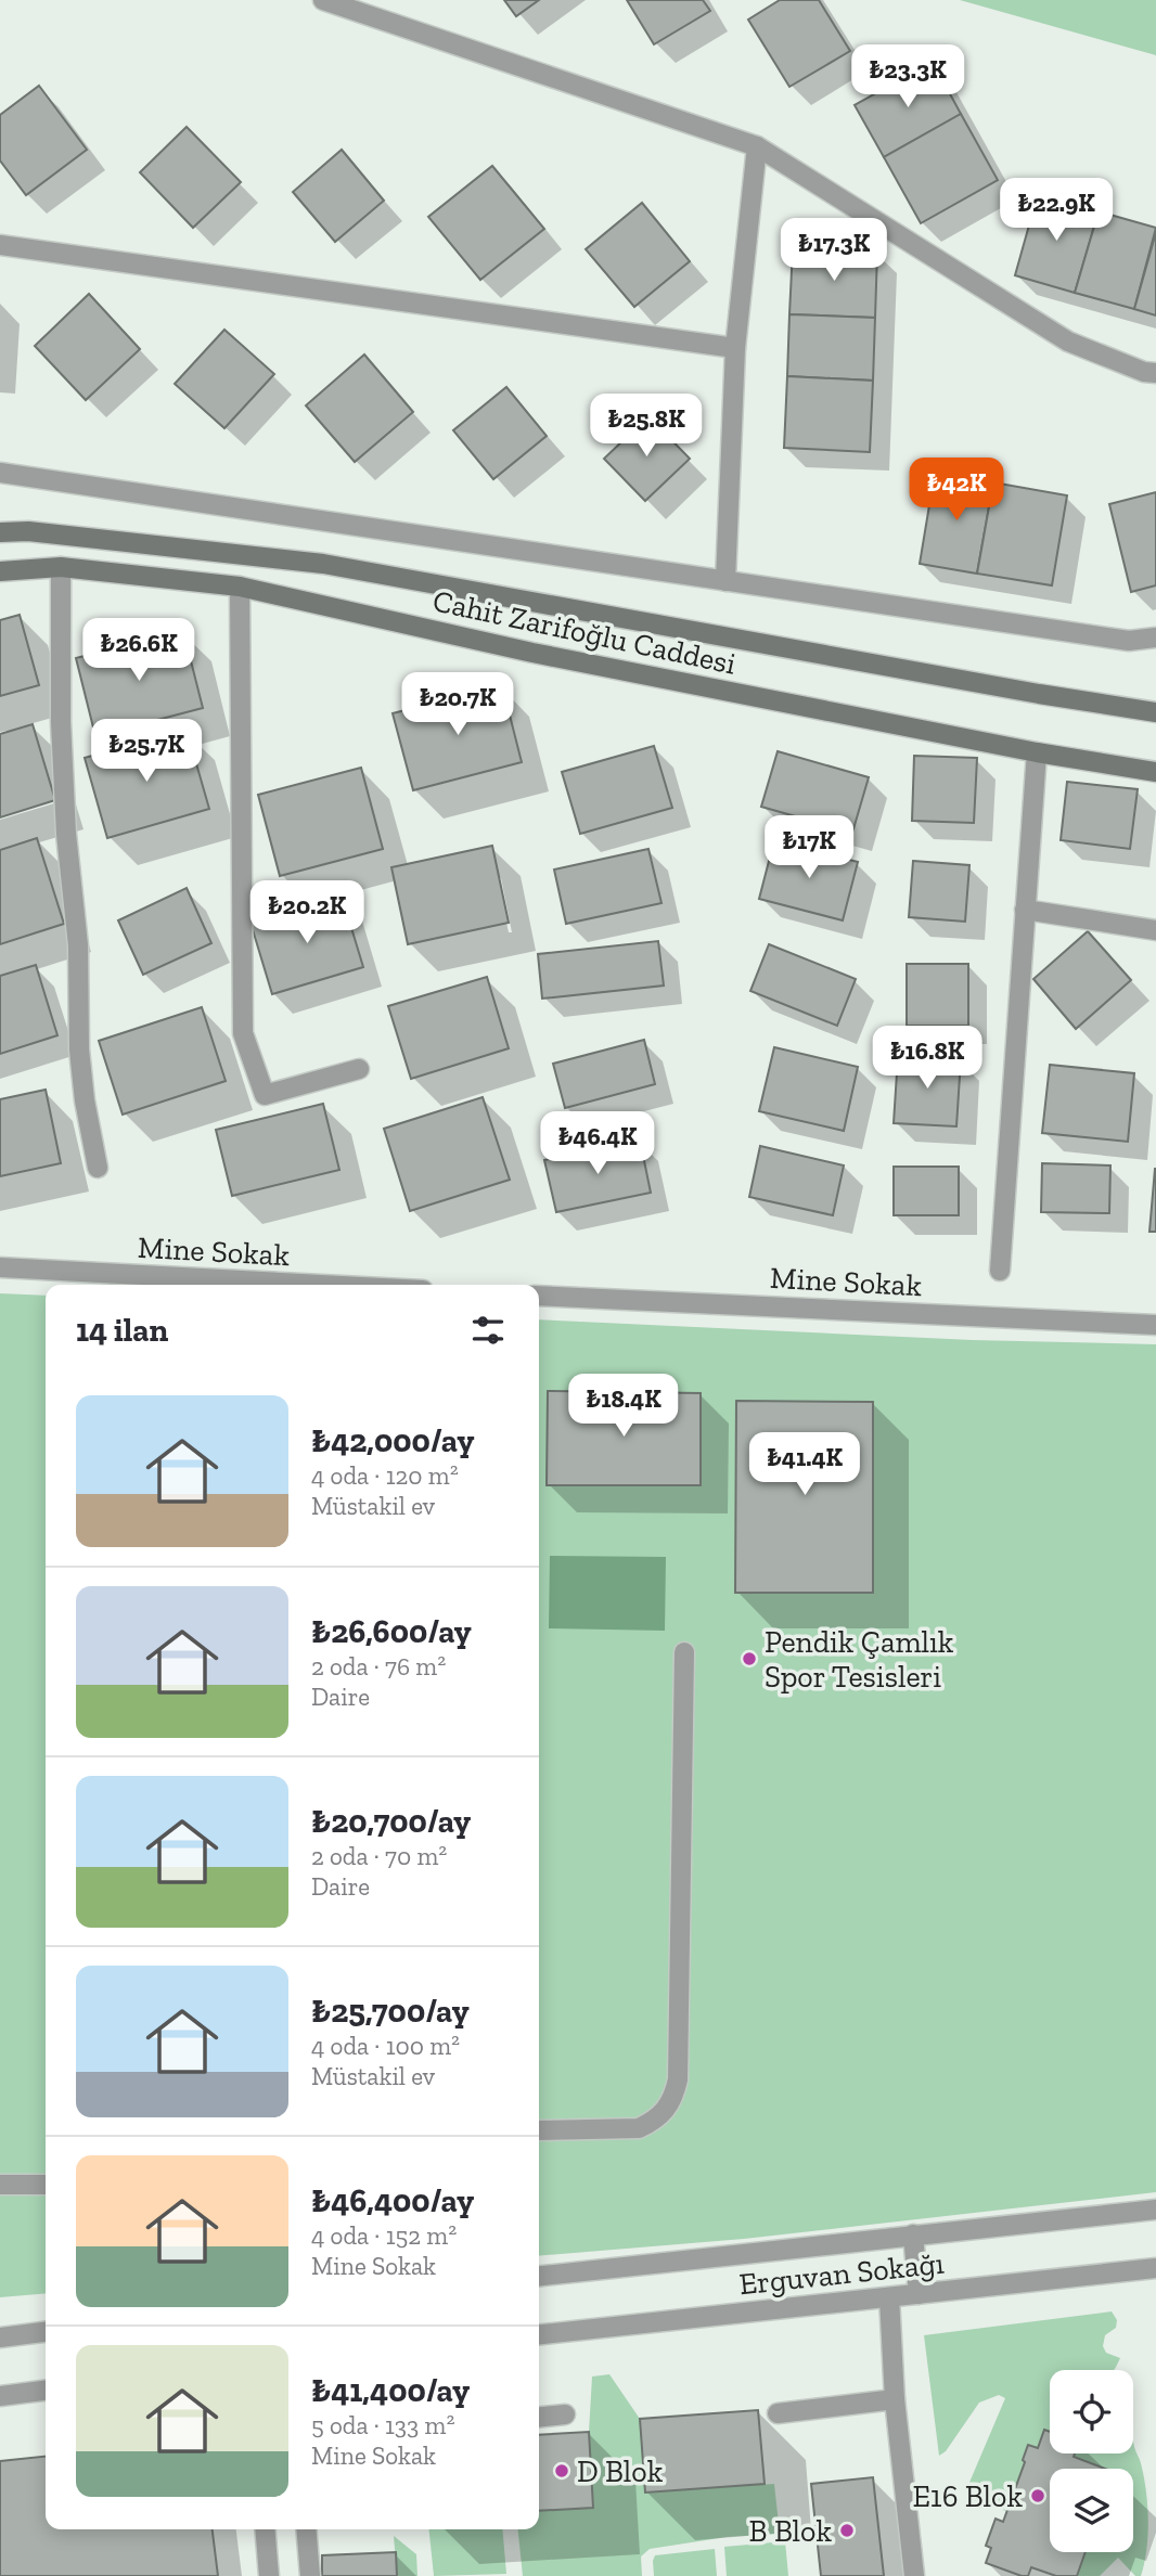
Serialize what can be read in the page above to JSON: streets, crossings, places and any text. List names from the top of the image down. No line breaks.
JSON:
{"streets":{"main road":["Cahit Zarifoğlu Caddesi"],"street":["Mine Sokak","Erguvan Sokağı"]},"places":["Pendik Çamlık Spor Tesisleri","D Blok","E16 Blok","B Blok"],"page":{"price":["₺23.3K","₺22.9K","₺17.3K","₺25.8K","₺42K","₺26.6K","₺20.7K","₺25.7K","₺17K","₺20.2K","₺16.8K","₺46.4K","₺18.4K","₺41.4K"],"heading":"14 ilan","list":[{"name":"₺42,000/ay","note":"4 oda · 120 m² · Müstakil ev"},{"name":"₺26,600/ay","note":"2 oda · 76 m² · Daire"},{"name":"₺20,700/ay","note":"2 oda · 70 m² · Daire"},{"name":"₺25,700/ay","note":"4 oda · 100 m² · Müstakil ev"},{"name":"₺46,400/ay","note":"4 oda · 152 m² · Mine Sokak"},{"name":"₺41,400/ay","note":"5 oda · 133 m² · Mine Sokak"}]}}
